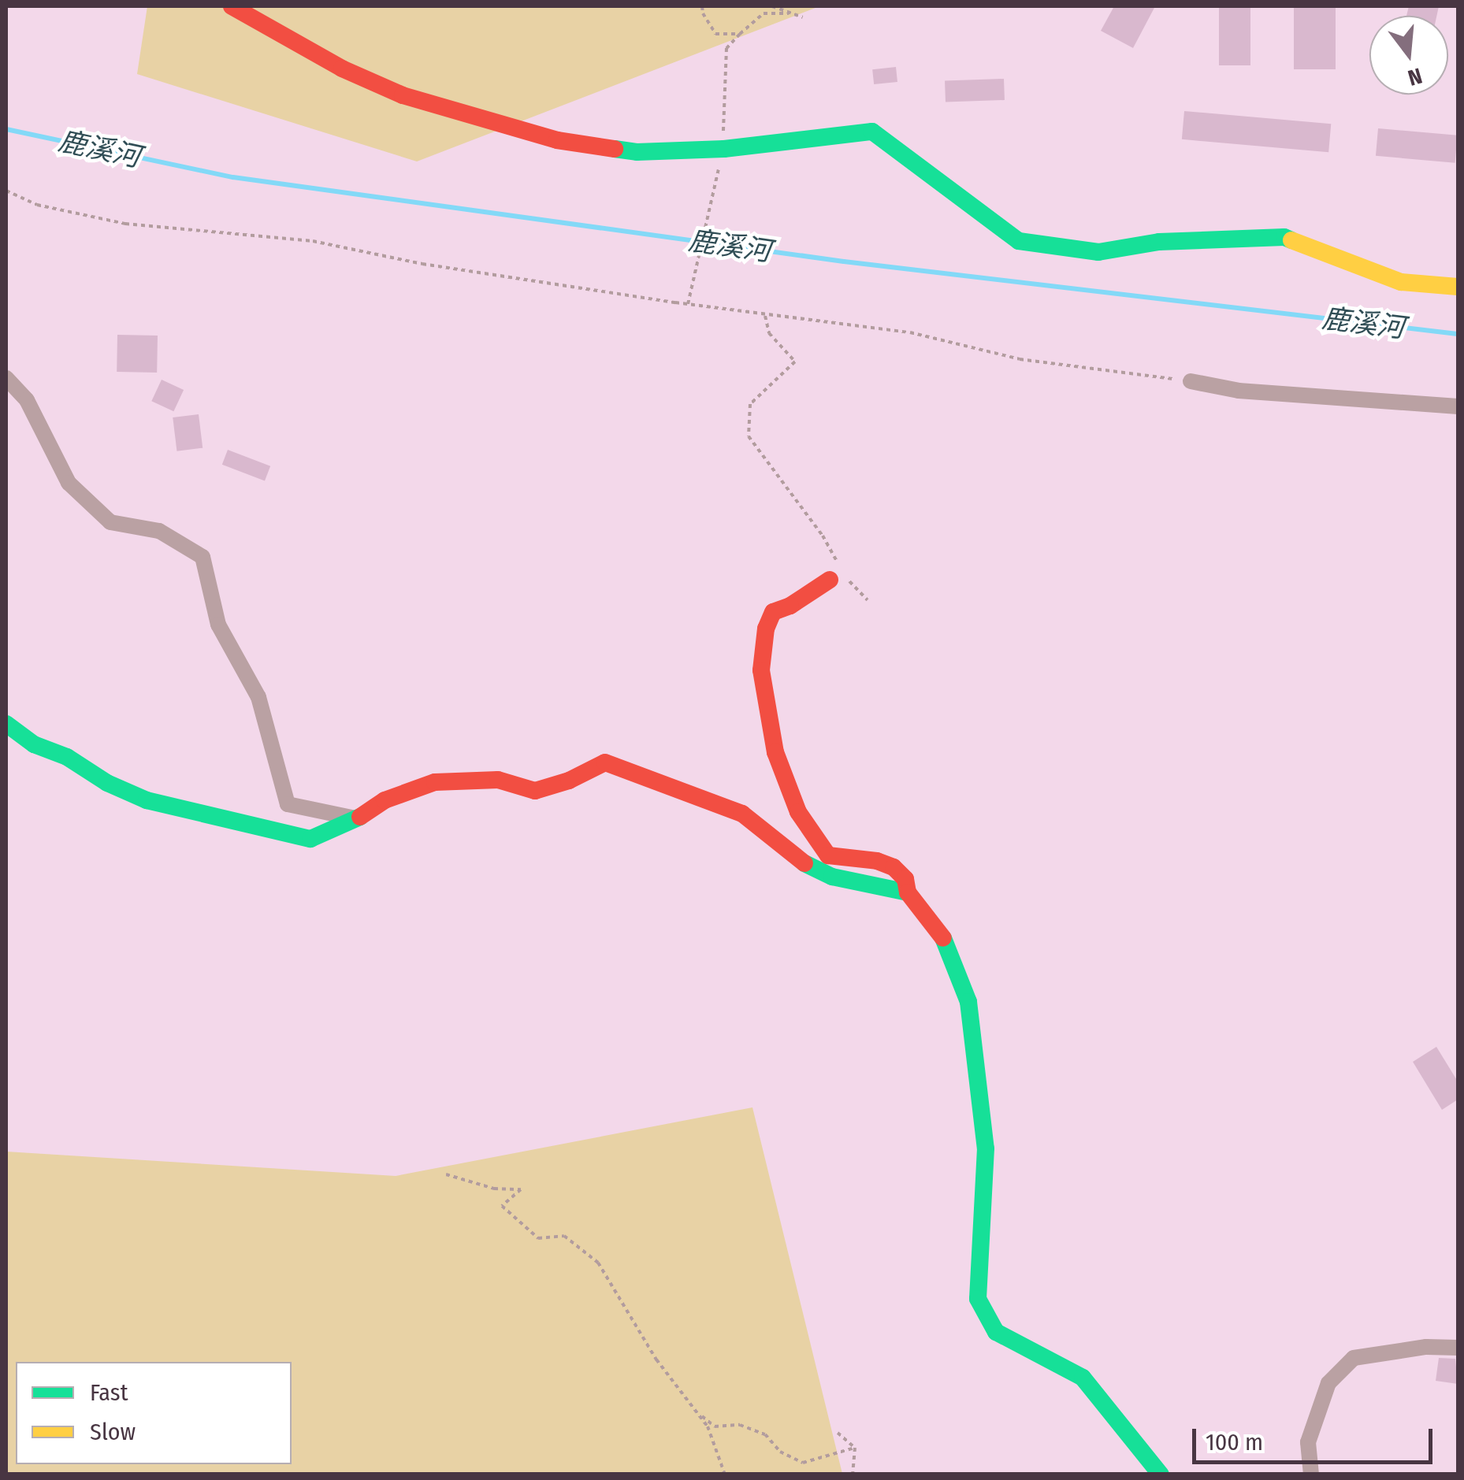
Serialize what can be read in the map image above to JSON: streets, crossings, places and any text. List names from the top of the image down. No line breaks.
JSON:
{"water":["鹿溪河"],"legend":["Fast","Slow"],"scale_bar":"100 m","north":"bottom"}
